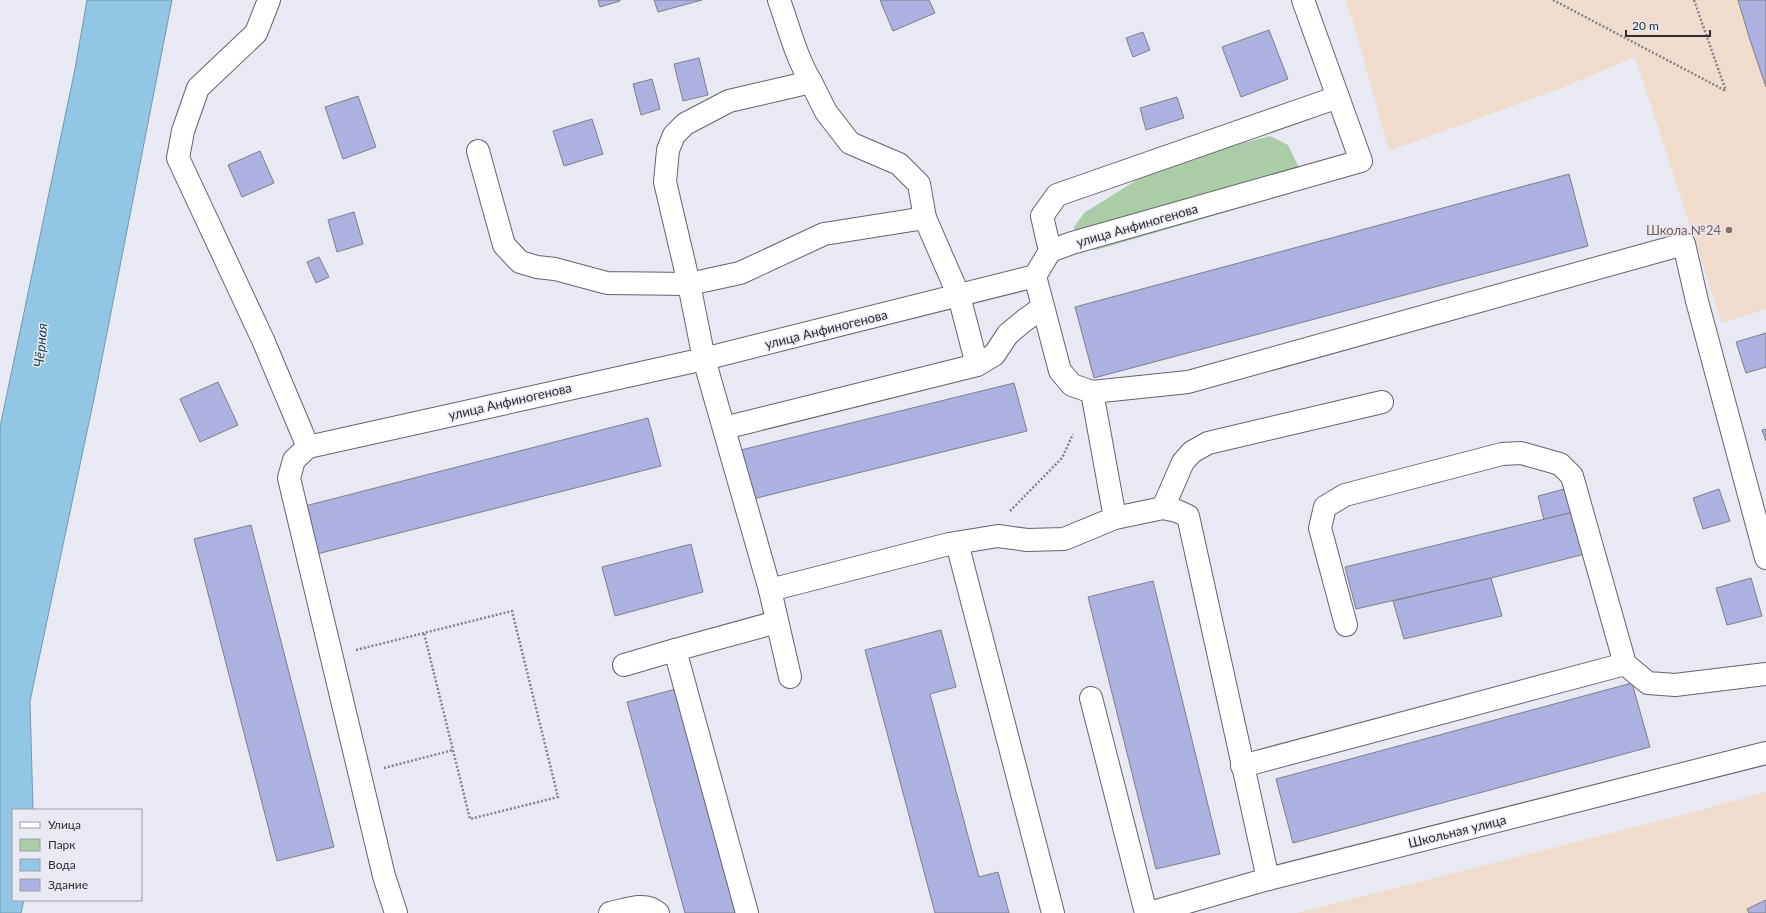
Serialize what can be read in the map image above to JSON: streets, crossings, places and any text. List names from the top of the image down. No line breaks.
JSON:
{"streets":{"street":["улица Анфиногенова","Школьная улица"]},"water":["Чёрная"],"places":["Школа №24"],"legend":["Улица","Парк","Вода","Здание"],"scale_bar":"20 m"}
